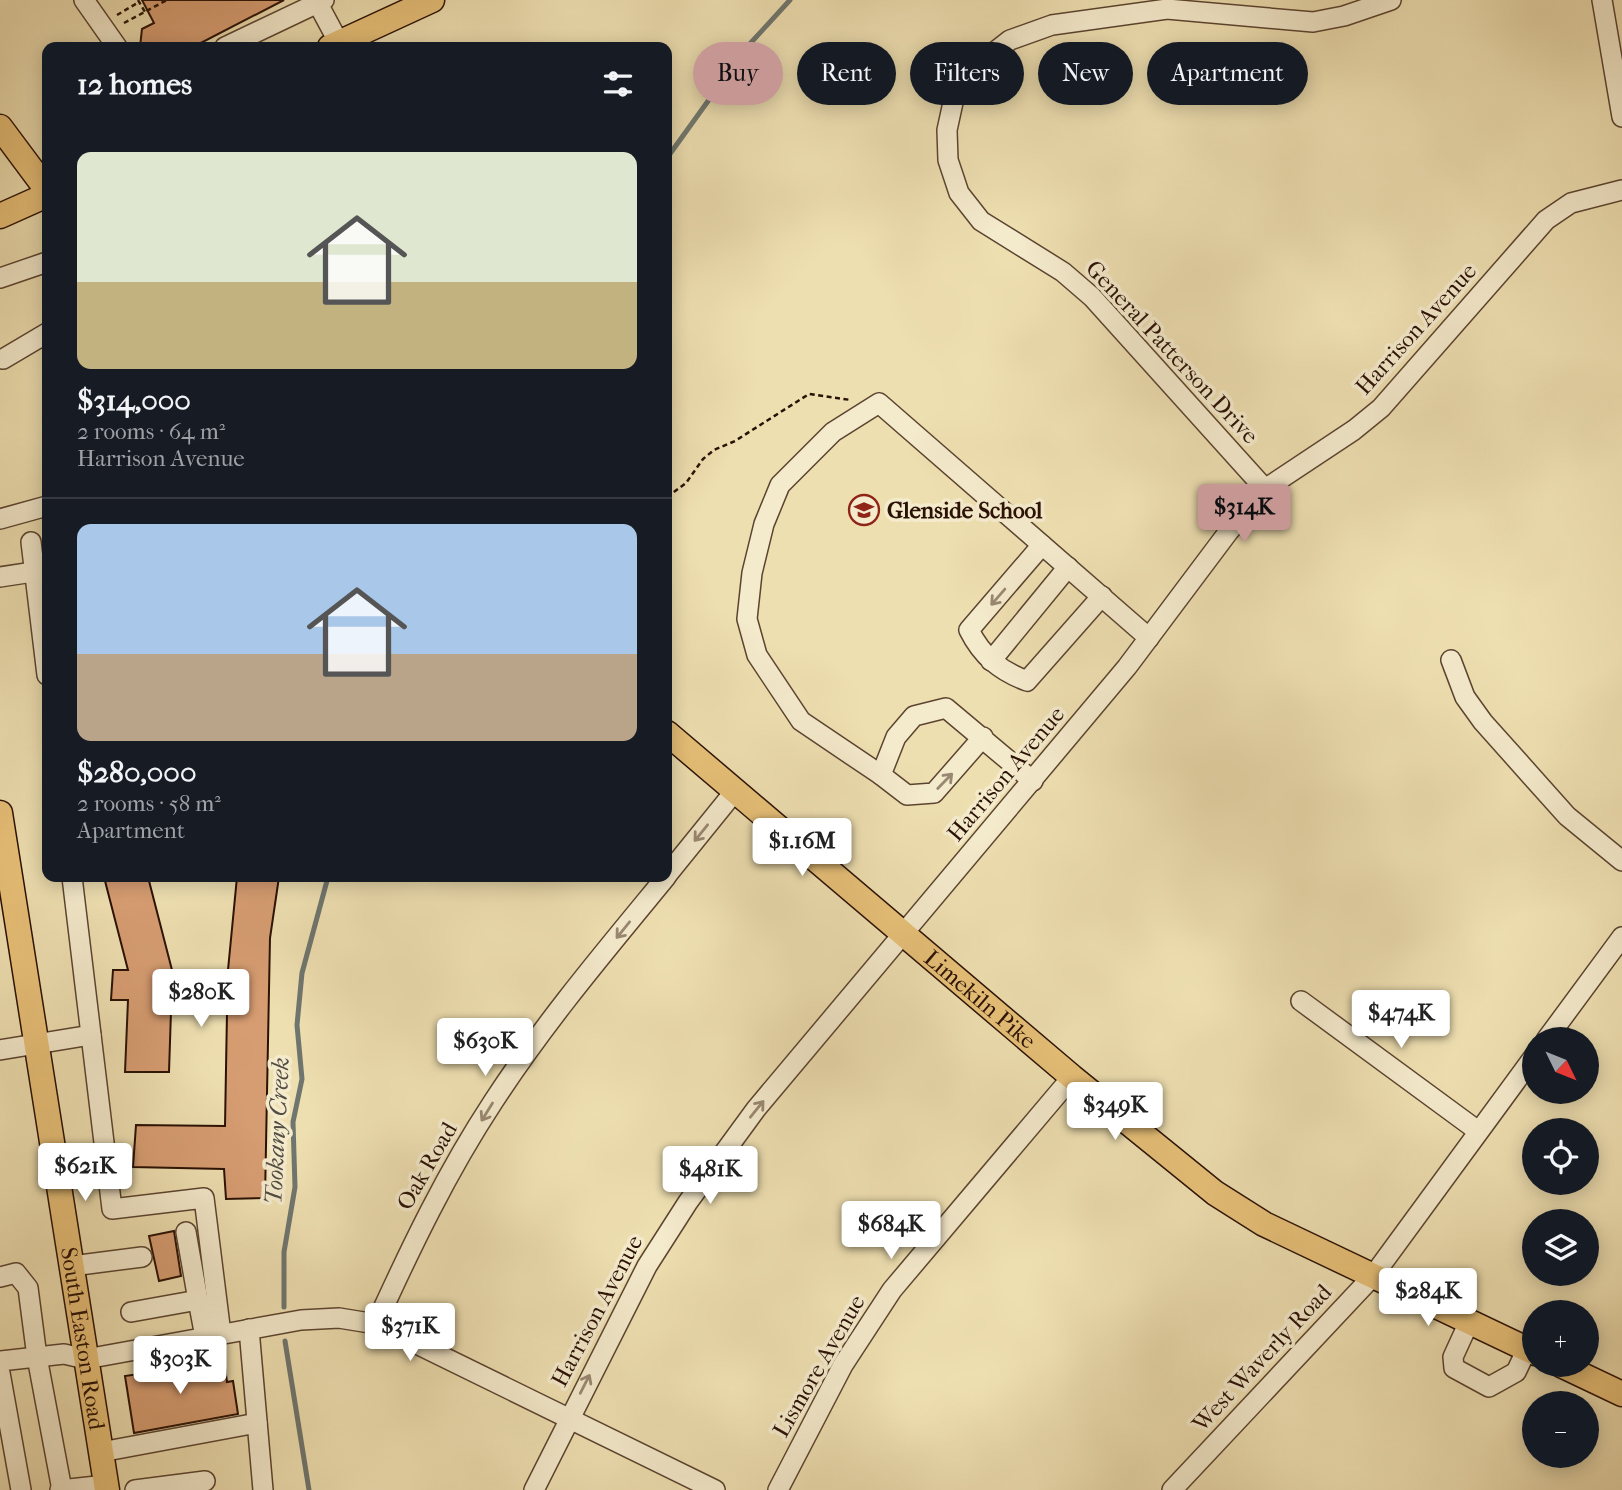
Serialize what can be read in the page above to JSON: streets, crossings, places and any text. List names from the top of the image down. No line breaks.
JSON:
{"streets":{"main road":["Limekiln Pike","South Easton Road"],"street":["Harrison Avenue","General Patterson Drive","Oak Road","West Waverly Road","Lismore Avenue"]},"crossings":[["Harrison Avenue","General Patterson Drive"],["Harrison Avenue","Limekiln Pike"],["Limekiln Pike","Oak Road"],["Limekiln Pike","West Waverly Road"],["Limekiln Pike","Lismore Avenue"]],"one_way":["Oak Road"],"water":["Tookany Creek"],"places":{"school or university":["Glenside School"]},"north":"bottom right","page":{"chip":["Buy","Rent","Filters","New","Apartment"],"heading":"12 homes","list":[{"name":"$314,000","note":"2 rooms · 64 m² · Harrison Avenue"},{"name":"$280,000","note":"2 rooms · 58 m² · Apartment"}],"price":["$314K","$1.16M","$280K","$474K","$630K","$349K","$621K","$481K","$684K","$284K","$371K","$303K"],"map_buttons":["+","−"]}}
